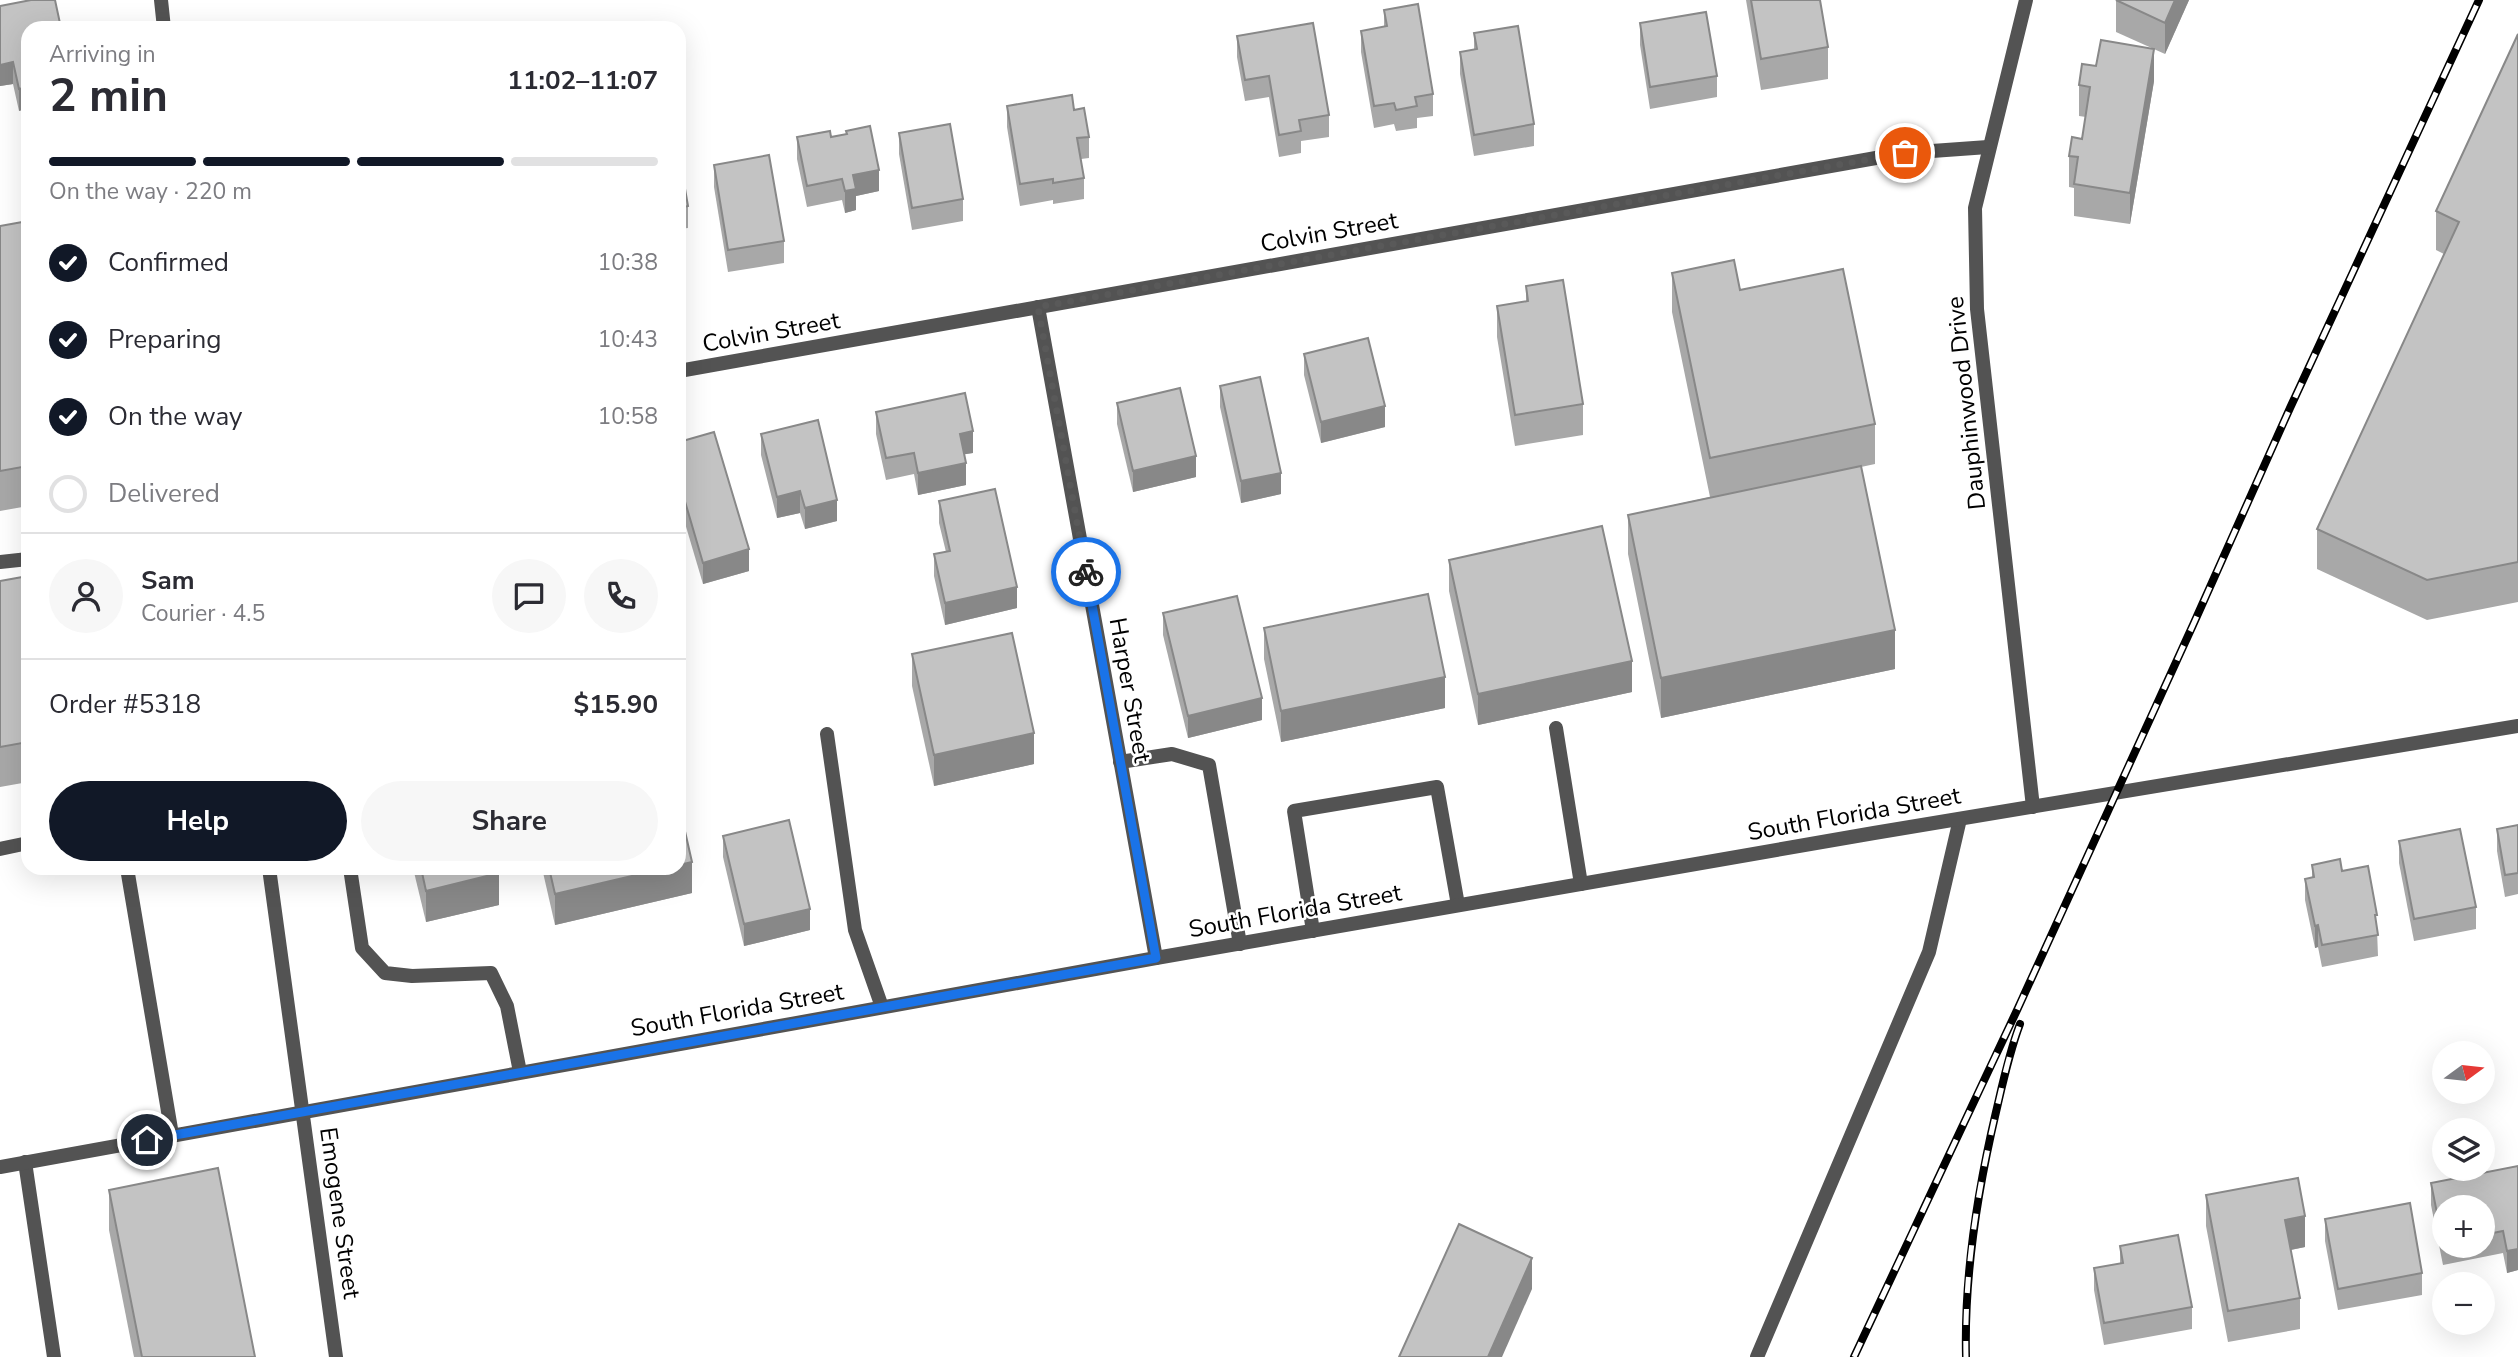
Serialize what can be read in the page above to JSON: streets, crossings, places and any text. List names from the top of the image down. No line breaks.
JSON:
{"streets":{"street":["Colvin Street","Dauphinwood Drive","Harper Street","South Florida Street","Emogene Street"]},"crossings":[["Colvin Street","Dauphinwood Drive"],["Colvin Street","Harper Street"],["Dauphinwood Drive","South Florida Street"],["Harper Street","South Florida Street"],["South Florida Street","Emogene Street"]],"north":"right","page":{"heading":["2 min","Arriving in","11:02–11:07"],"panel":["Sam","Courier · 4.5","Order #5318","$15.90"],"bar":"On the way · 220 m","list":[["Confirmed","10:38"],["Preparing","10:43"],["On the way","10:58"],"Delivered"],"buttons":["Help","Share"],"map_buttons":["+","−"]}}
